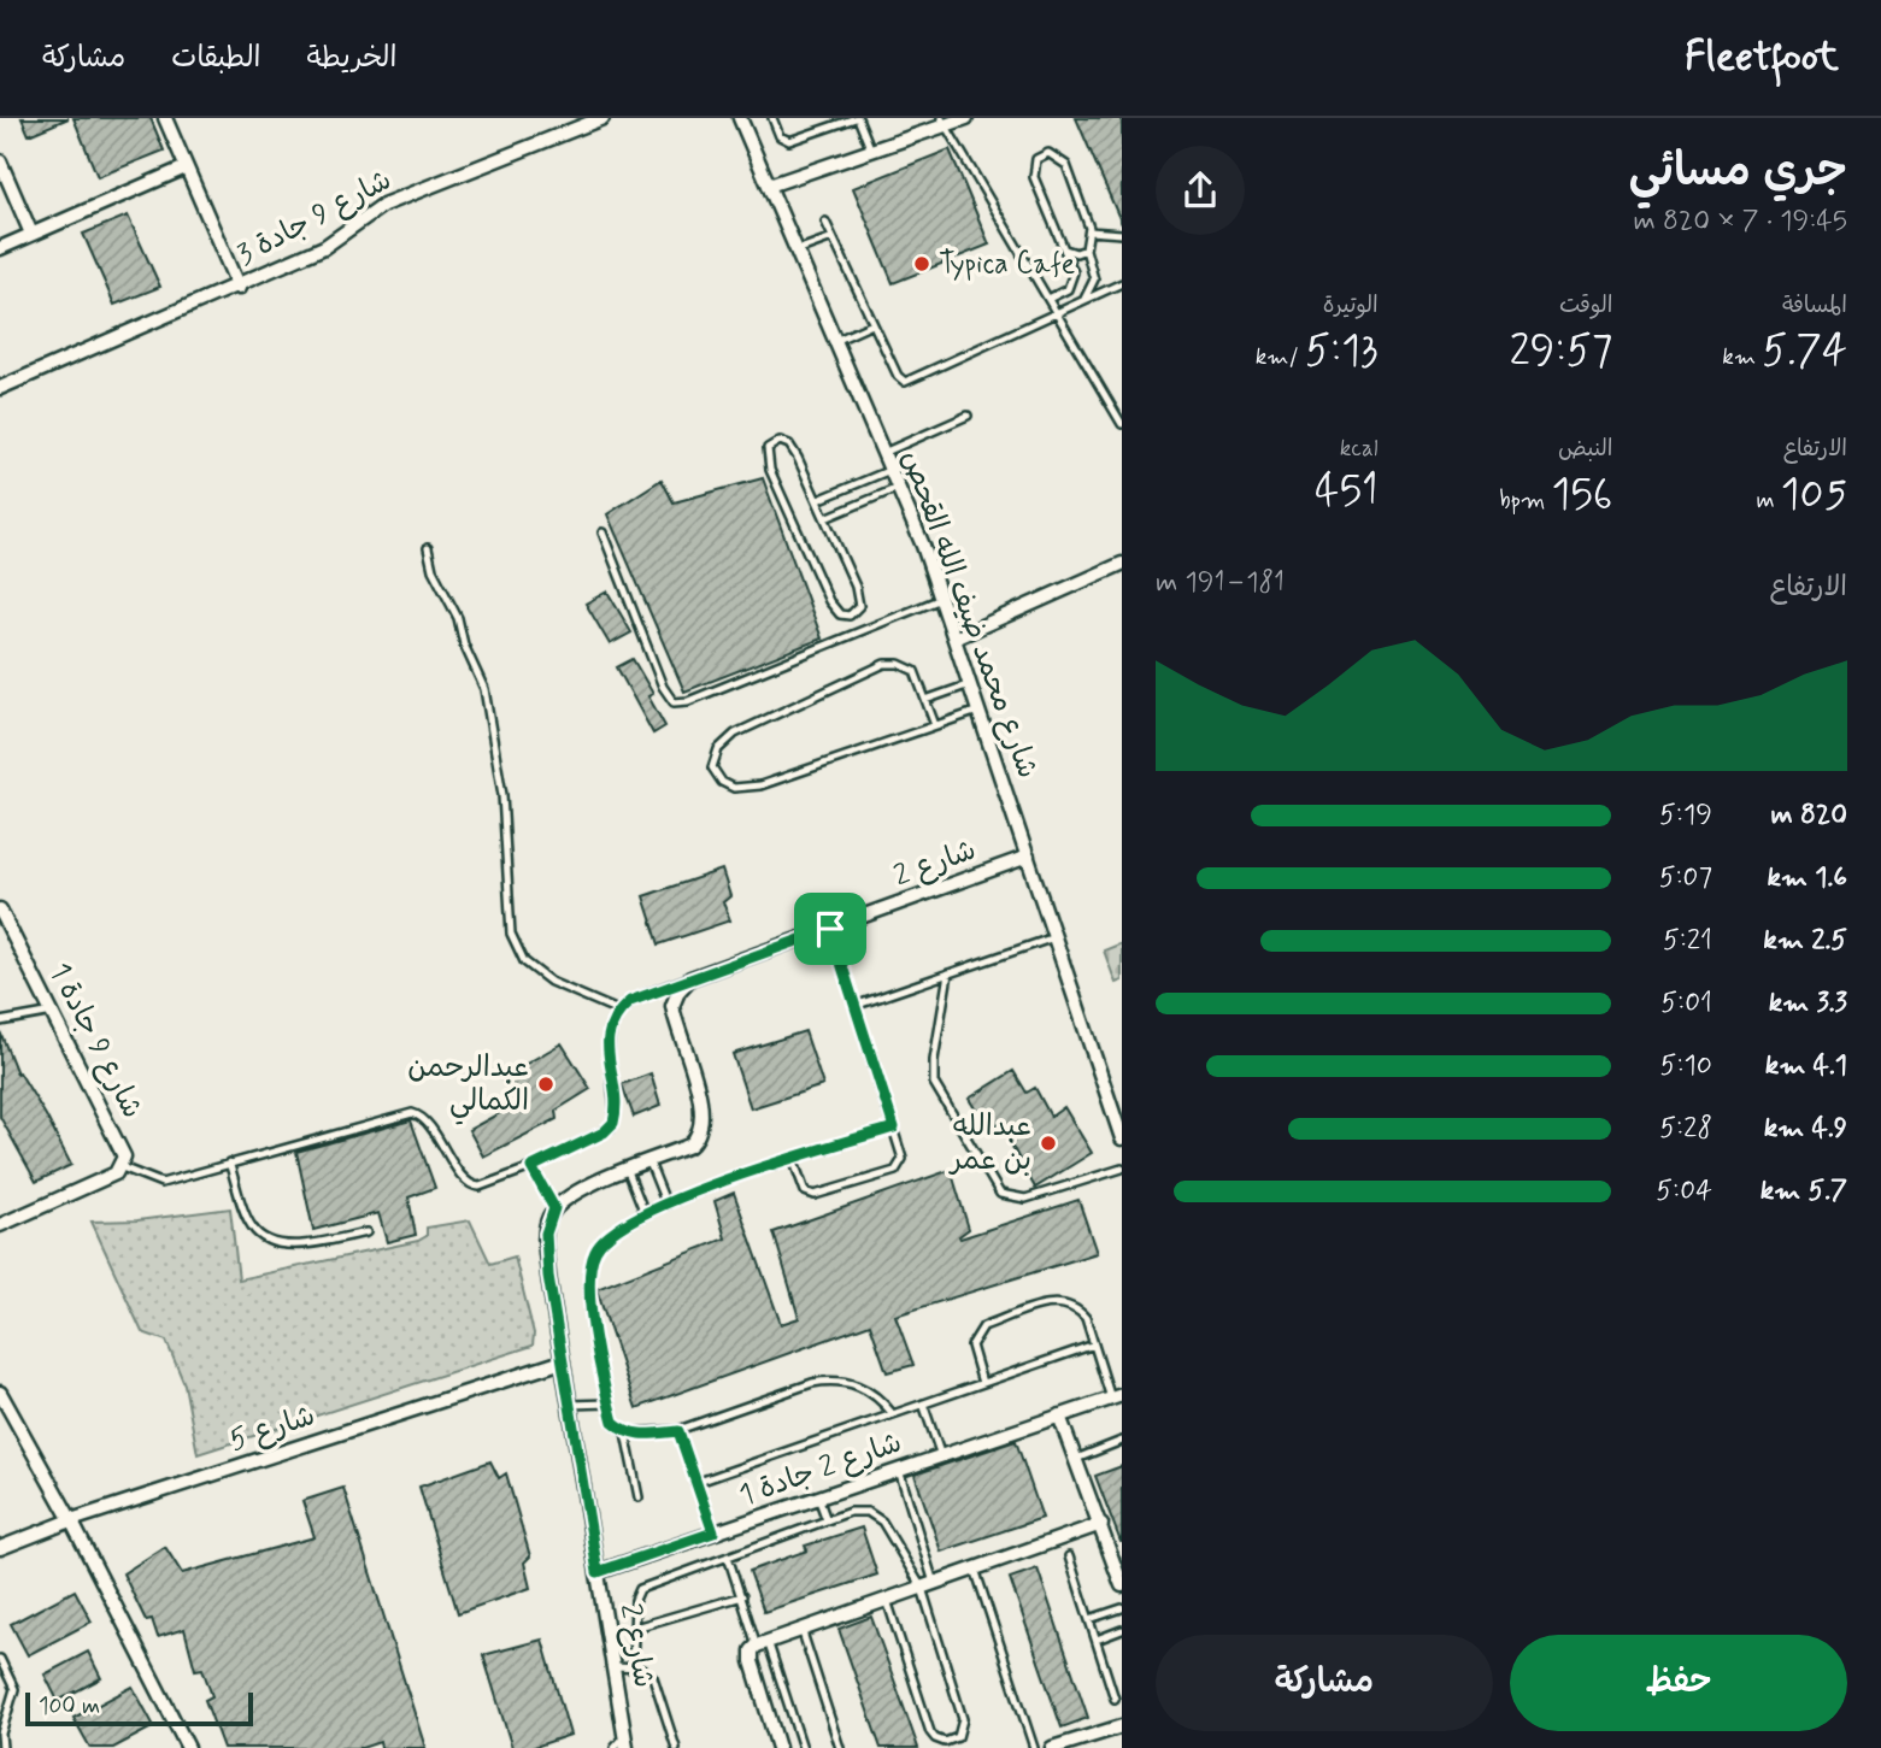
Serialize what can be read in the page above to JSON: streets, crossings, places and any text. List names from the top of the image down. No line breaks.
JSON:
{"streets":{"street":["شارع 9 جادة 3","شارع محمد ضيف الله القحص","شارع 2","شارع 9 جادة 1","شارع 5","شارع 2 جادة 1"]},"crossings":[["شارع محمد ضيف الله القحص","شارع 2"],["شارع 2","شارع 5"],["شارع 2","شارع 2 جادة 1"]],"places":["Typica Cafe","عبدالرحمن الكمالي","عبدالله بن عمر"],"scale_bar":"100 m","page":{"header":"Fleetfoot","nav":["الخريطة","الطبقات","مشاركة"],"heading":["جري مسائي","19:45 · 7 × 820 m"],"stats":[["المسافة","5.74 km"],["الوقت","29:57"],["الوتيرة","5:13 /km"],["الارتفاع","105 m"],["النبض","156 bpm"],["kcal","451"]],"chart":["الارتفاع","181–191 m"],"list":[{"name":"820 m","note":"5:19"},{"name":"1.6 km","note":"5:07"},{"name":"2.5 km","note":"5:21"},{"name":"3.3 km","note":"5:01"},{"name":"4.1 km","note":"5:10"},{"name":"4.9 km","note":"5:28"},{"name":"5.7 km","note":"5:04"}],"buttons":["حفظ","مشاركة"],"scale":"100 m"}}
